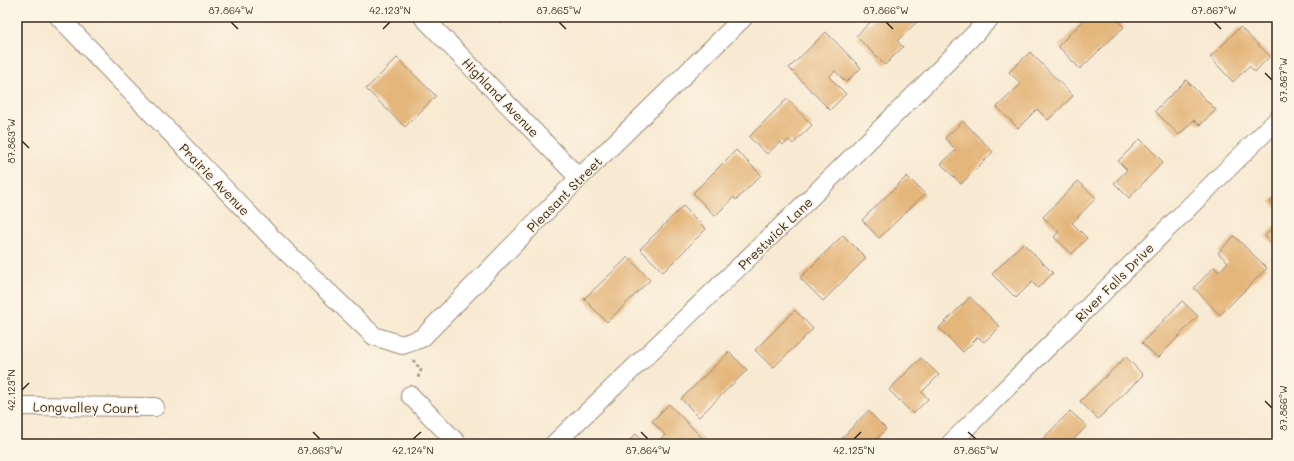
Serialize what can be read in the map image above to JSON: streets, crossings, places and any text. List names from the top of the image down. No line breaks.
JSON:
{"streets":{"street":["Highland Avenue","Prairie Avenue","Pleasant Street","Prestwick Lane","River Falls Drive","Longvalley Court"]},"crossings":[["Highland Avenue","Pleasant Street"],["Prairie Avenue","Pleasant Street"]],"coordinates":["87.864°W","42.123°N","87.865°W","87.866°W","87.867°W","87.863°W","42.124°N","42.125°N"]}
